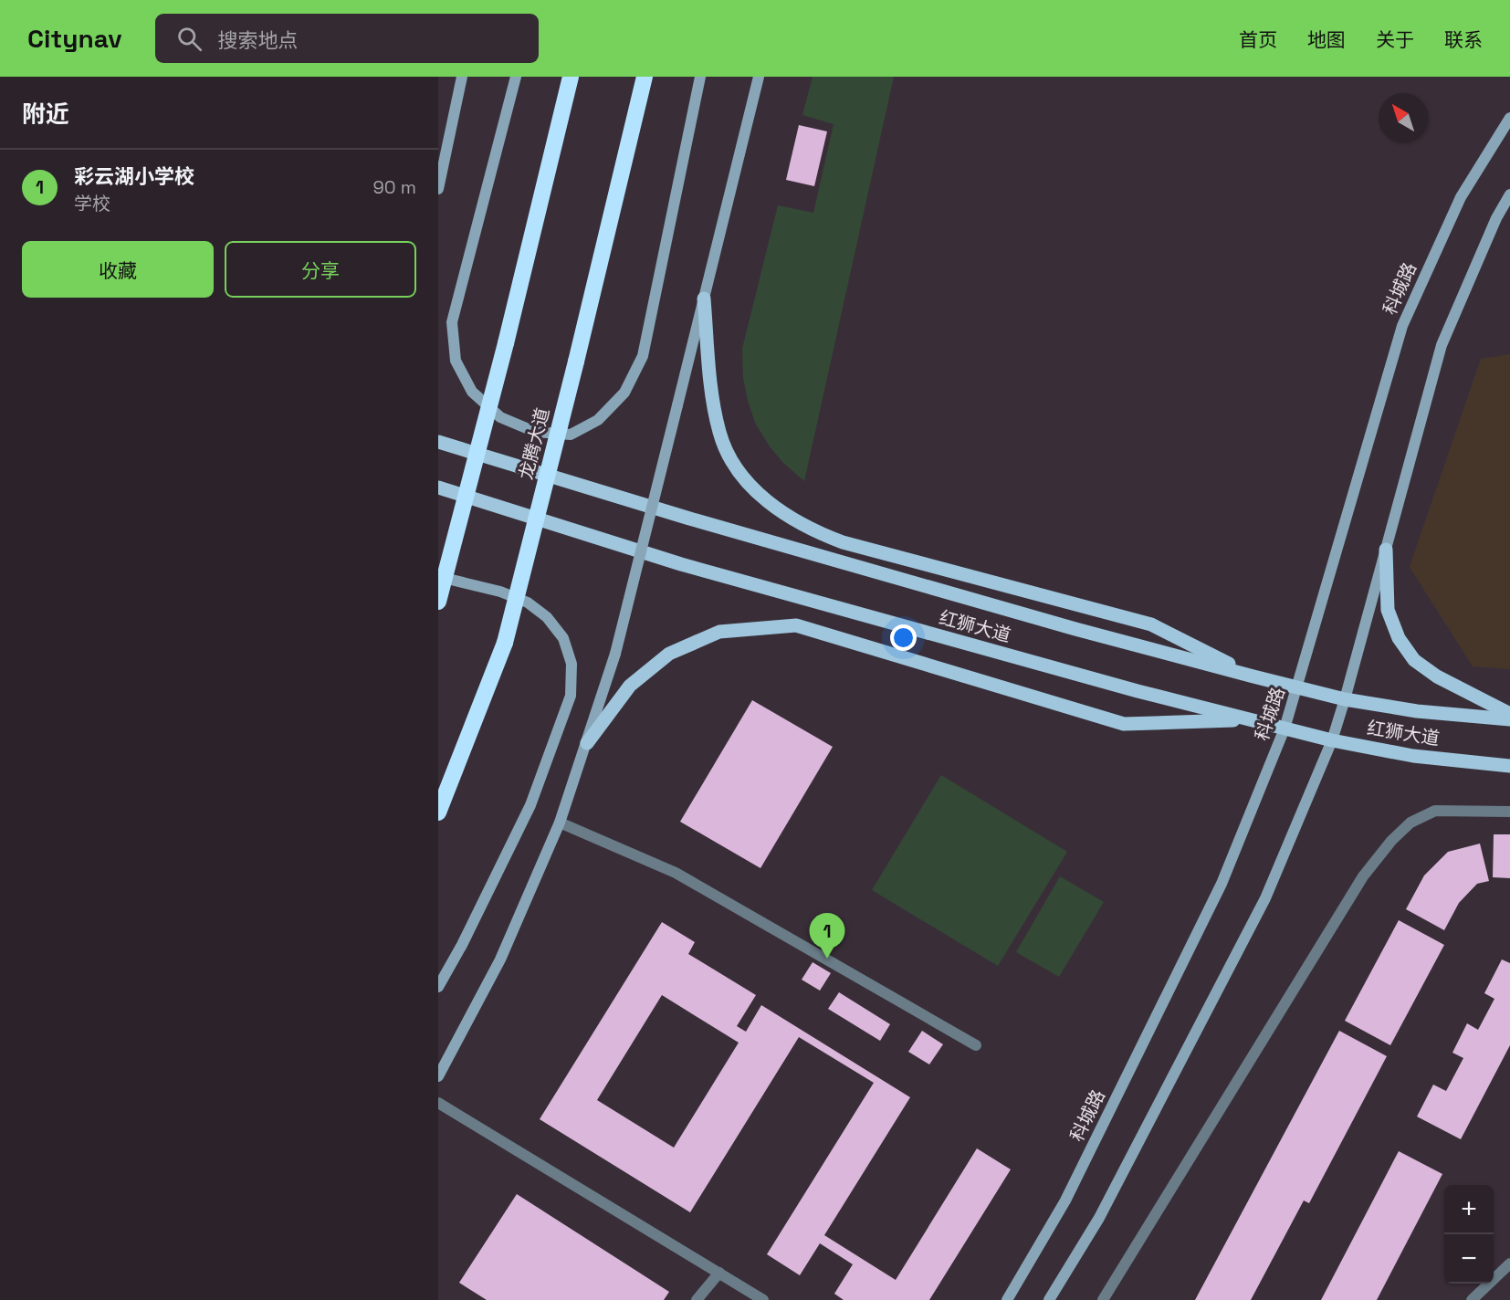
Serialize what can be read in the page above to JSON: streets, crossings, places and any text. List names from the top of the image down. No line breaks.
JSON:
{"streets":{"highway":["龙腾大道"],"main road":["科城路","红狮大道"]},"crossings":[["科城路","红狮大道"]],"north":"top left","page":{"header":"Citynav","search":"搜索地点","nav":["首页","地图","关于","联系"],"heading":"附近","list":[{"mark":"1","name":"彩云湖小学校","note":"学校","value":"90 m"}],"buttons":["收藏","分享"],"pins":"1","map_buttons":["+","−"]}}
